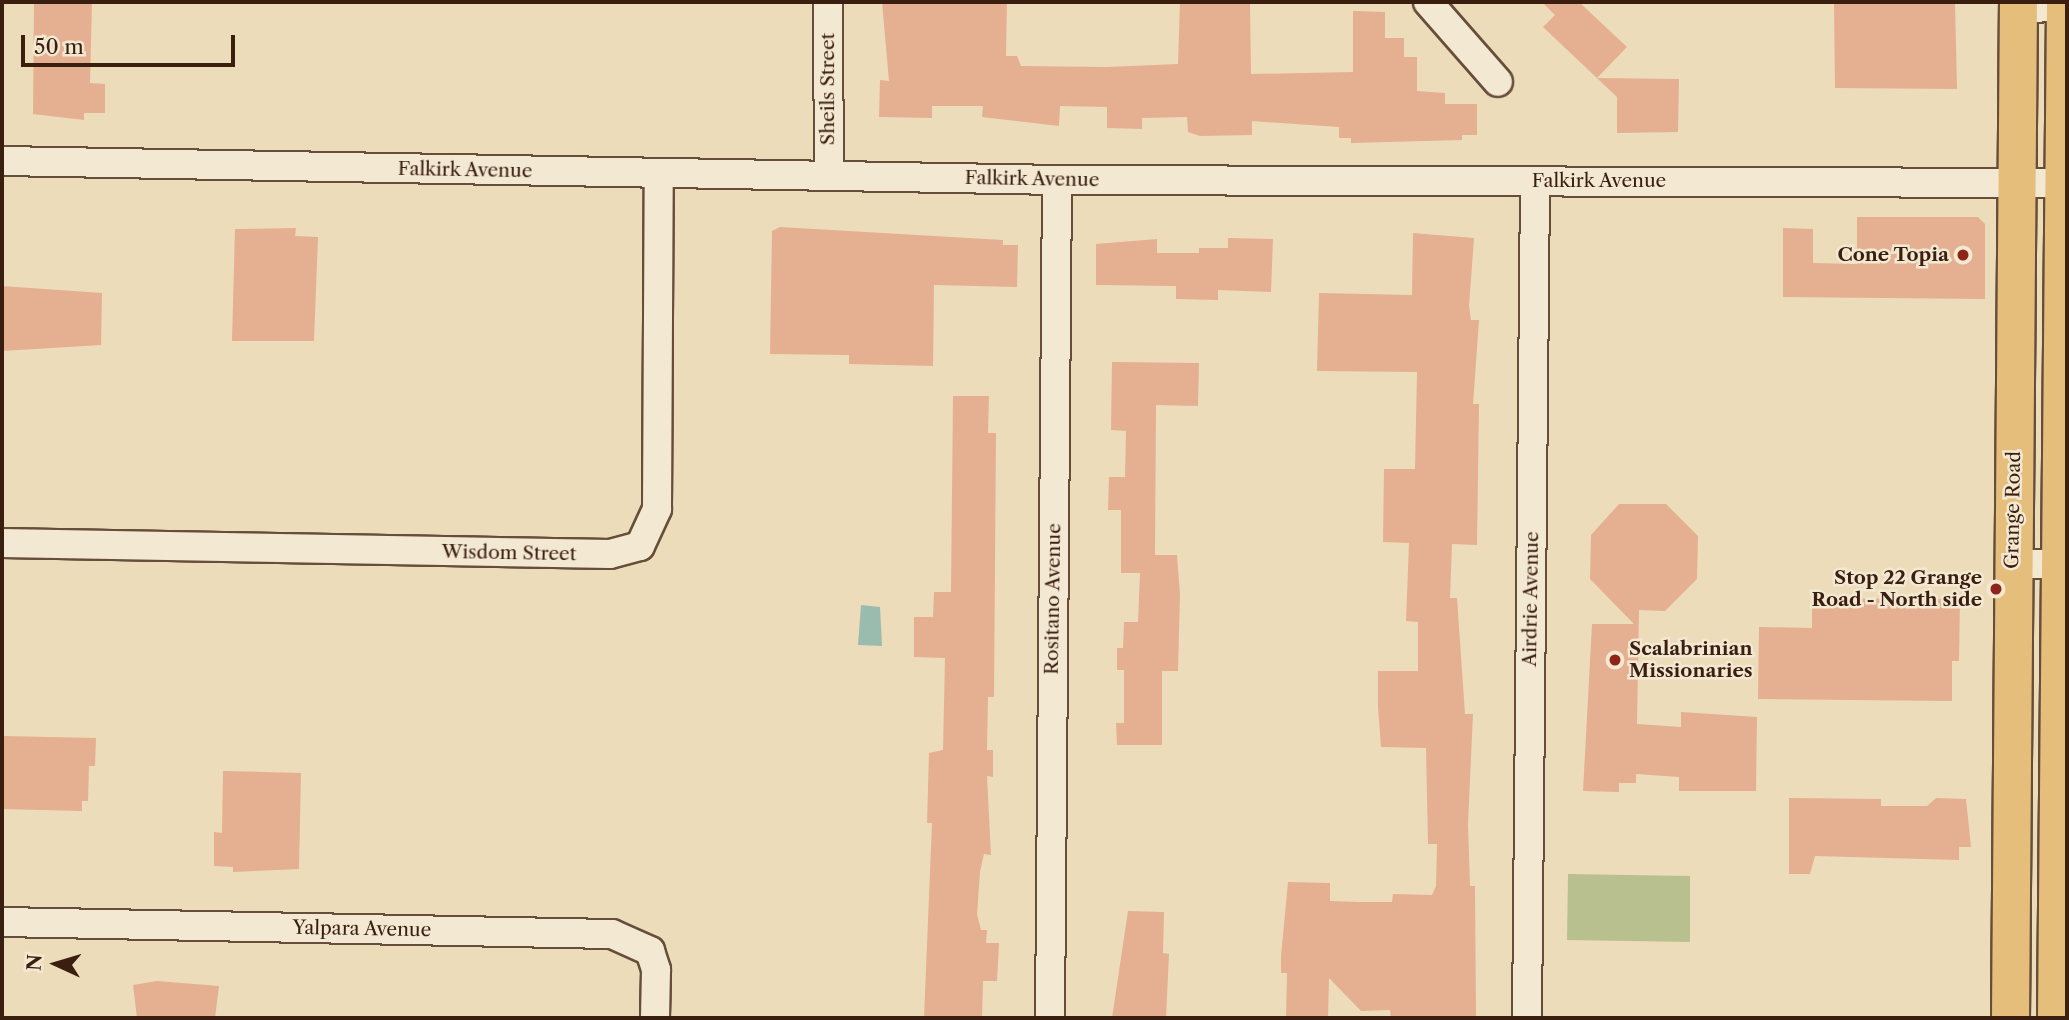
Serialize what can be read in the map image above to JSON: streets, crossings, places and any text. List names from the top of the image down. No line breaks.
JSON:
{"streets":{"main road":["Grange Road"],"street":["Sheils Street","Falkirk Avenue","Wisdom Street","Rositano Avenue","Airdrie Avenue","Yalpara Avenue"]},"crossings":[["Sheils Street","Falkirk Avenue"],["Falkirk Avenue","Grange Road"],["Falkirk Avenue","Wisdom Street"],["Falkirk Avenue","Rositano Avenue"],["Falkirk Avenue","Airdrie Avenue"]],"places":["Cone Topia","Stop 22 Grange Road - North side","Scalabrinian Missionaries"],"scale_bar":"50 m","north":"left"}
